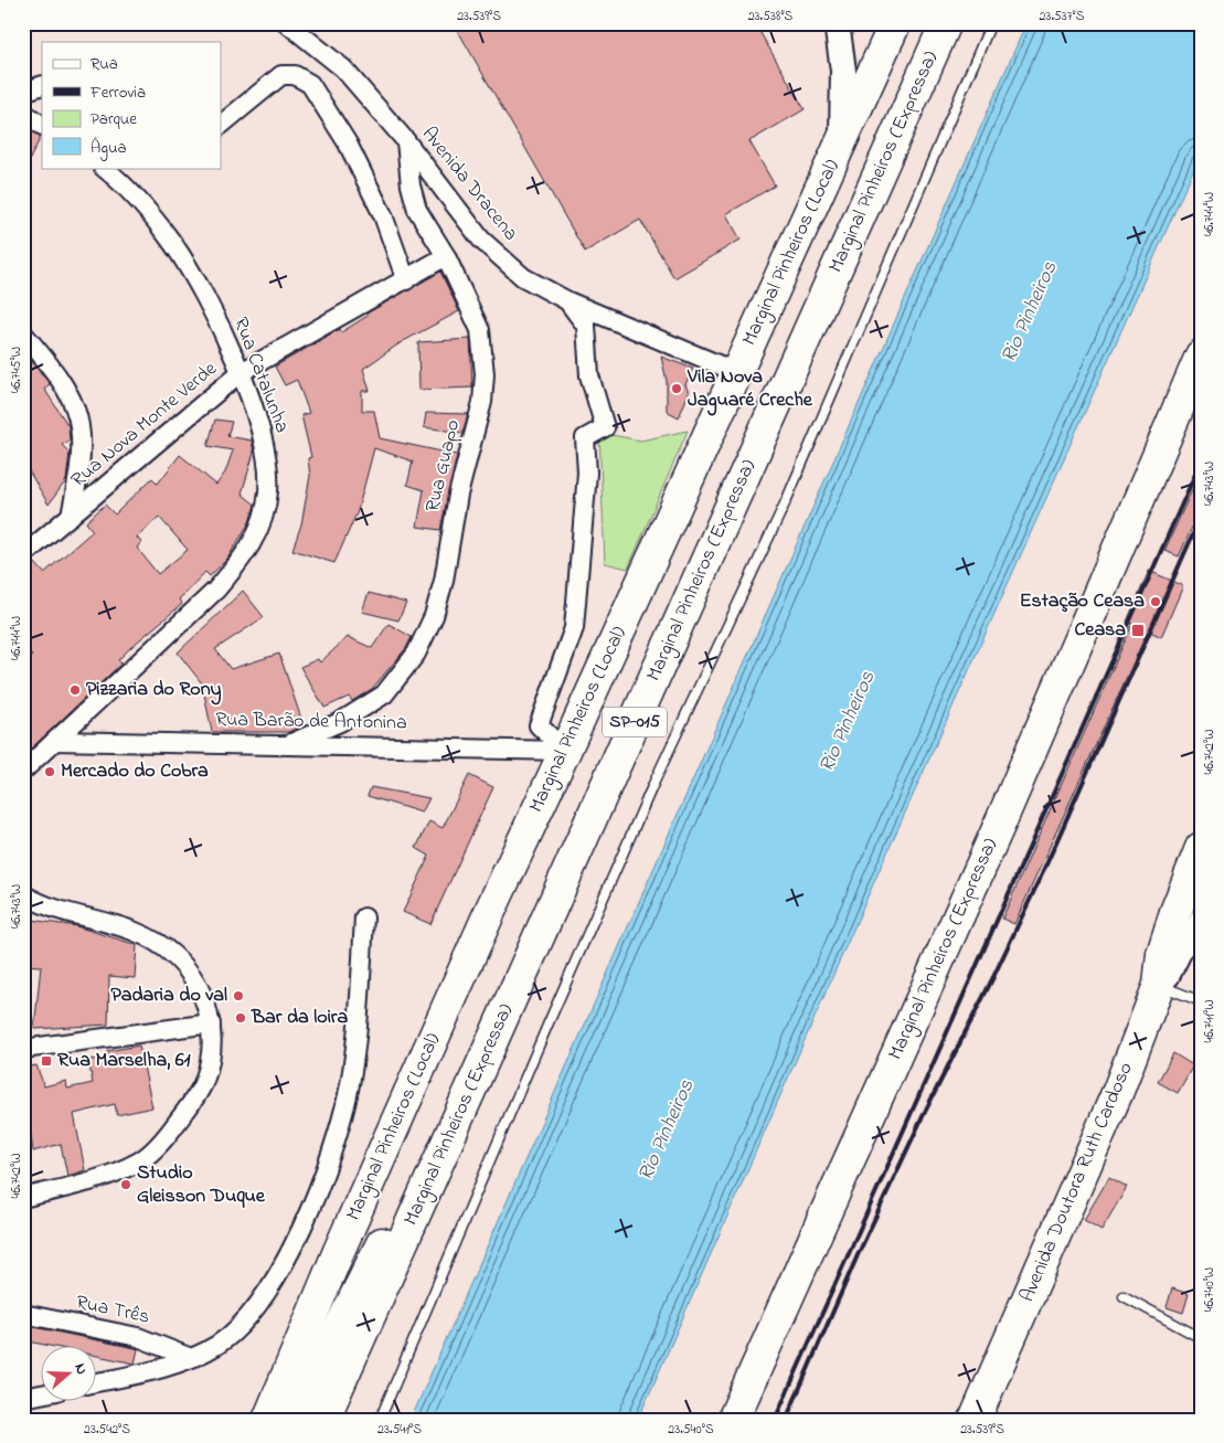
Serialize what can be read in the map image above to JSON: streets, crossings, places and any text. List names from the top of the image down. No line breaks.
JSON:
{"streets":{"highway":["Marginal Pinheiros (Expressa)","Marginal Pinheiros (Local)","SP-015","Avenida Doutora Ruth Cardoso"],"street":["Avenida Dracena","Rua Catalunha","Rua Nova Monte Verde","Rua Guapo","Rua Barão de Antonina","Rua Três"]},"crossings":[["Avenida Dracena","Marginal Pinheiros (Local)"],["Avenida Dracena","Rua Guapo"],["Marginal Pinheiros (Local)","Rua Barão de Antonina"],["Rua Catalunha","Rua Nova Monte Verde"],["Rua Catalunha","Rua Barão de Antonina"],["Rua Nova Monte Verde","Rua Guapo"],["Rua Guapo","Rua Barão de Antonina"]],"water":["Rio Pinheiros"],"places":{"other":["Vila Nova Jaguaré Creche","Estação Ceasa","Pizzaria do Rony","Mercado do Cobra","Padaria do val","Bar da loira","Studio Gleisson Duque"],"transit":["Ceasa","Rua Marselha, 61"]},"legend":["Rua","Ferrovia","Parque","Água"],"north":"right","coordinates":["23.539°S","23.538°S","23.537°S","46.744°W","46.745°W","46.743°W","46.742°W","46.741°W","46.740°W","23.542°S","23.541°S","23.540°S"]}
